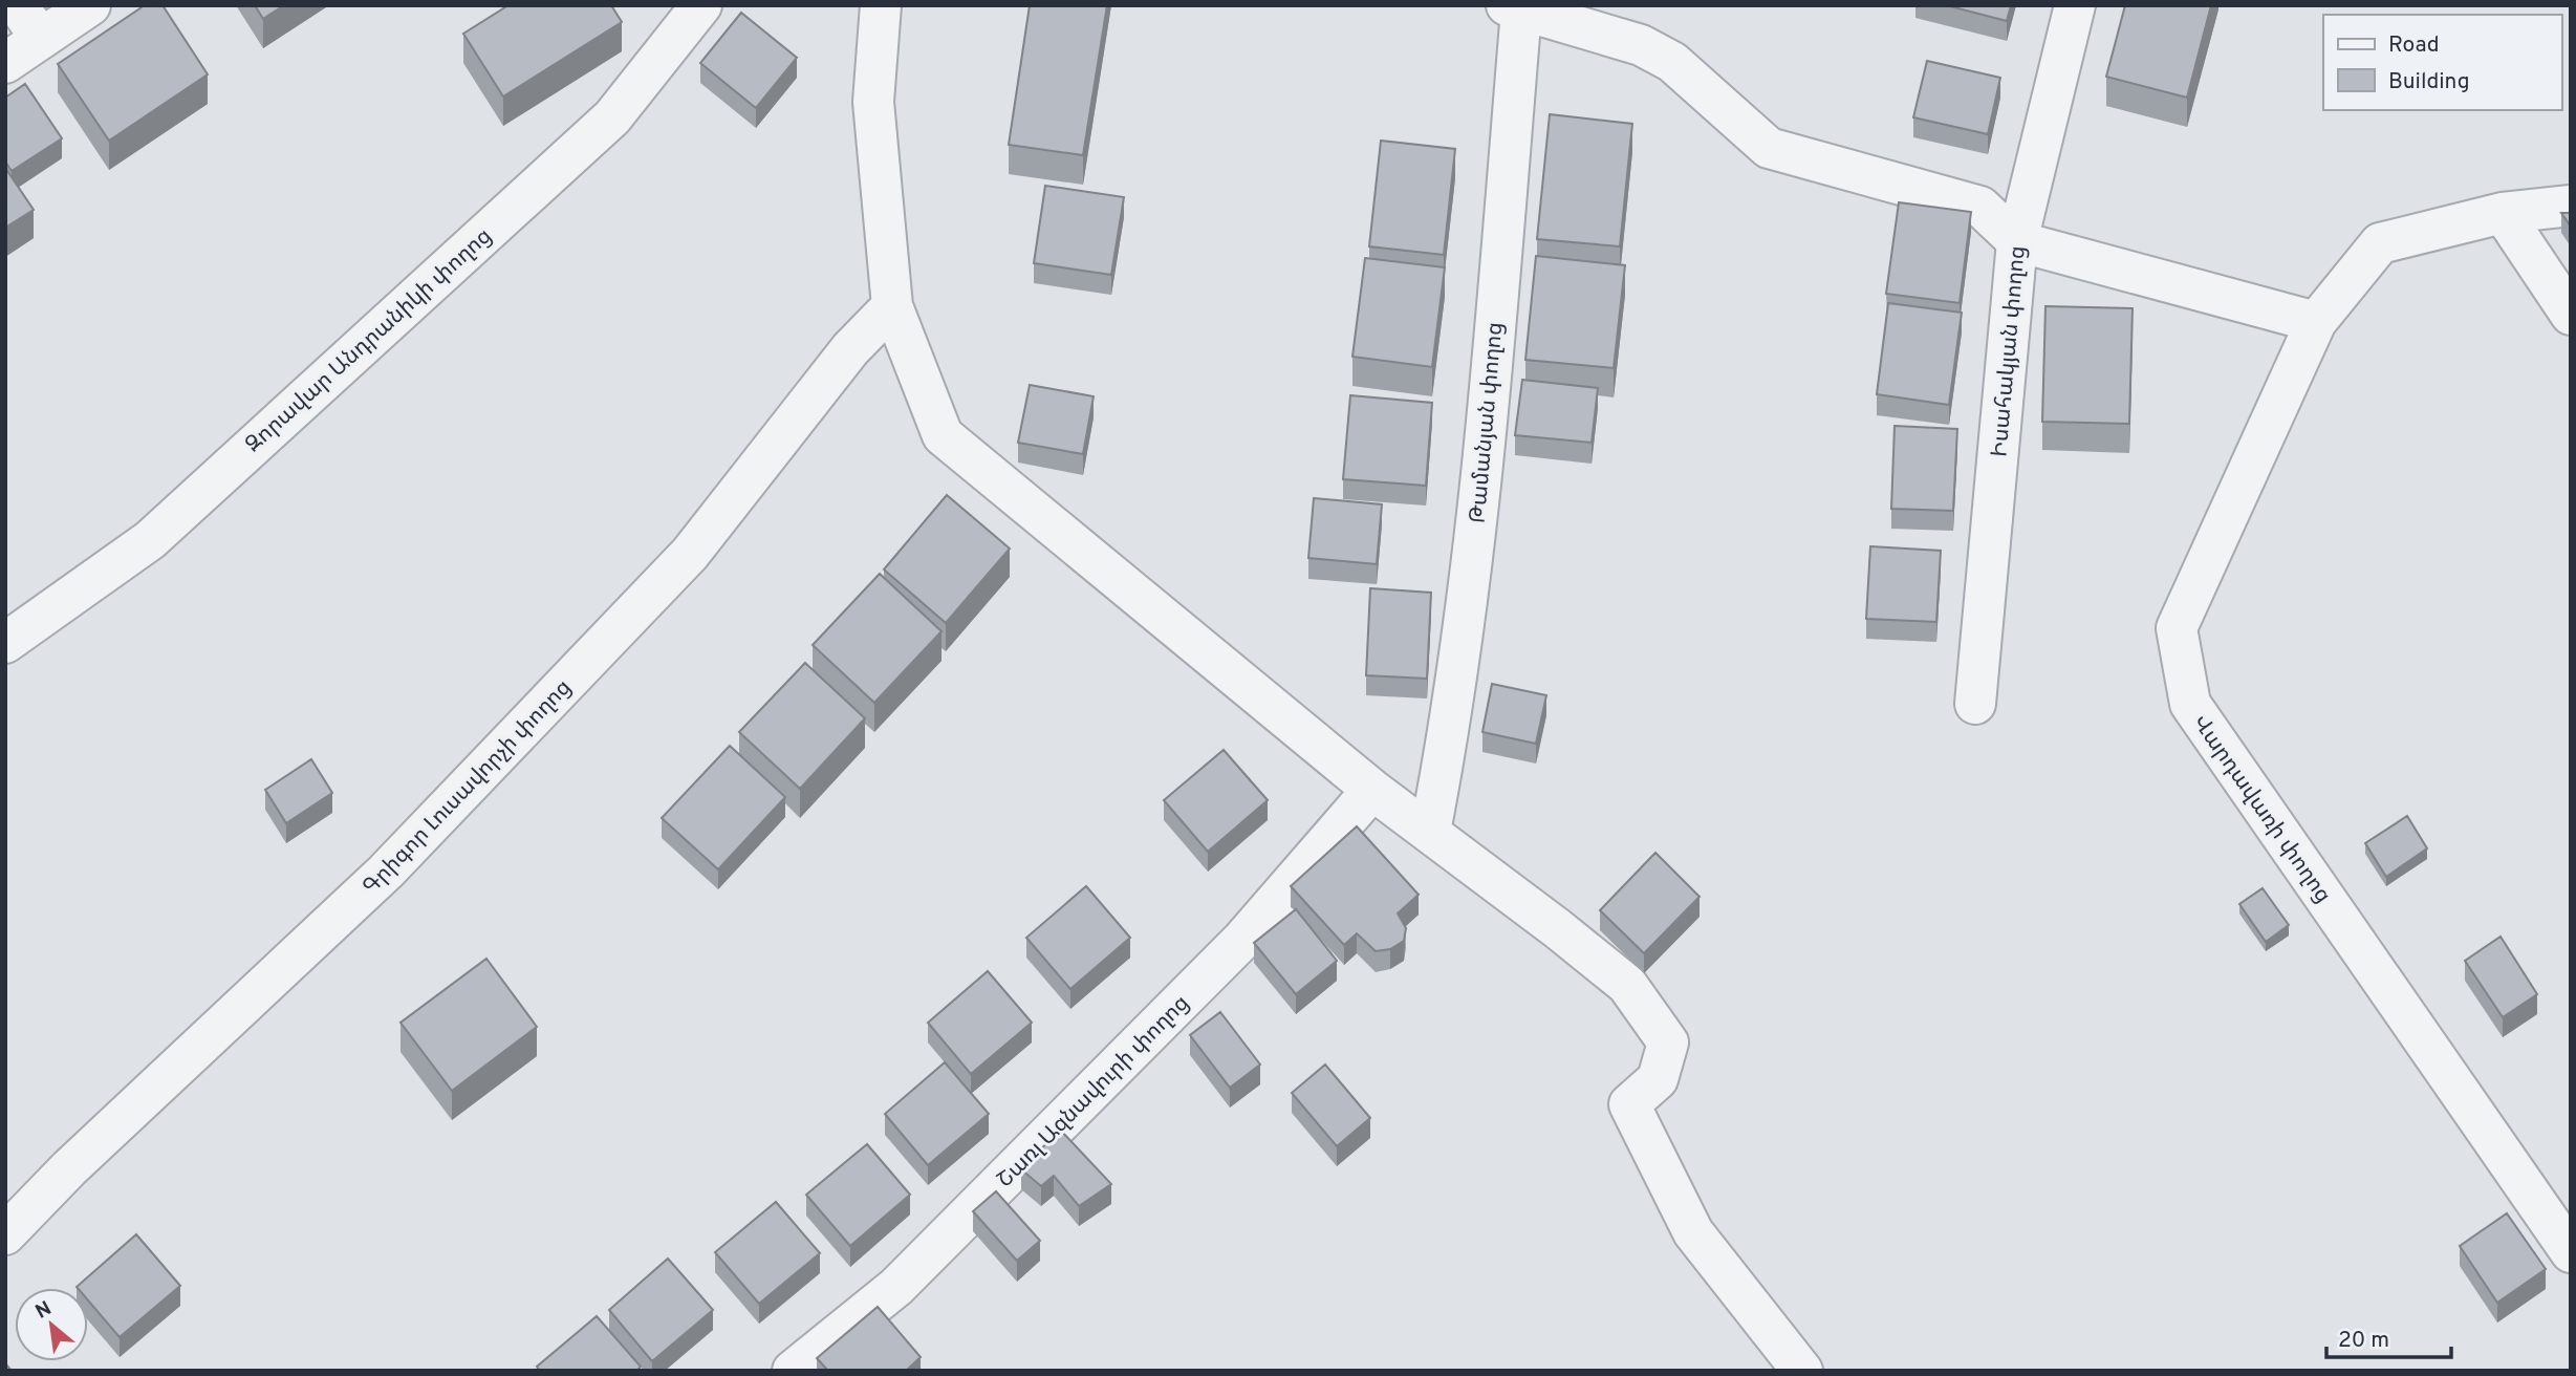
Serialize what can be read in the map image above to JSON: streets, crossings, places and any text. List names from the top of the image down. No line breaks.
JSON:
{"streets":{"street":["Զորավար Անդրանիկի փողոց","Իսահակյան փողոց","Թամանյան փողոց","Գրիգոր Լուսավորչի փողոց","Վարդավառի փողոց","Շառլ Ազնավուրի փողոց"]},"legend":["Road","Building"],"scale_bar":"20 m","north":"top left"}
